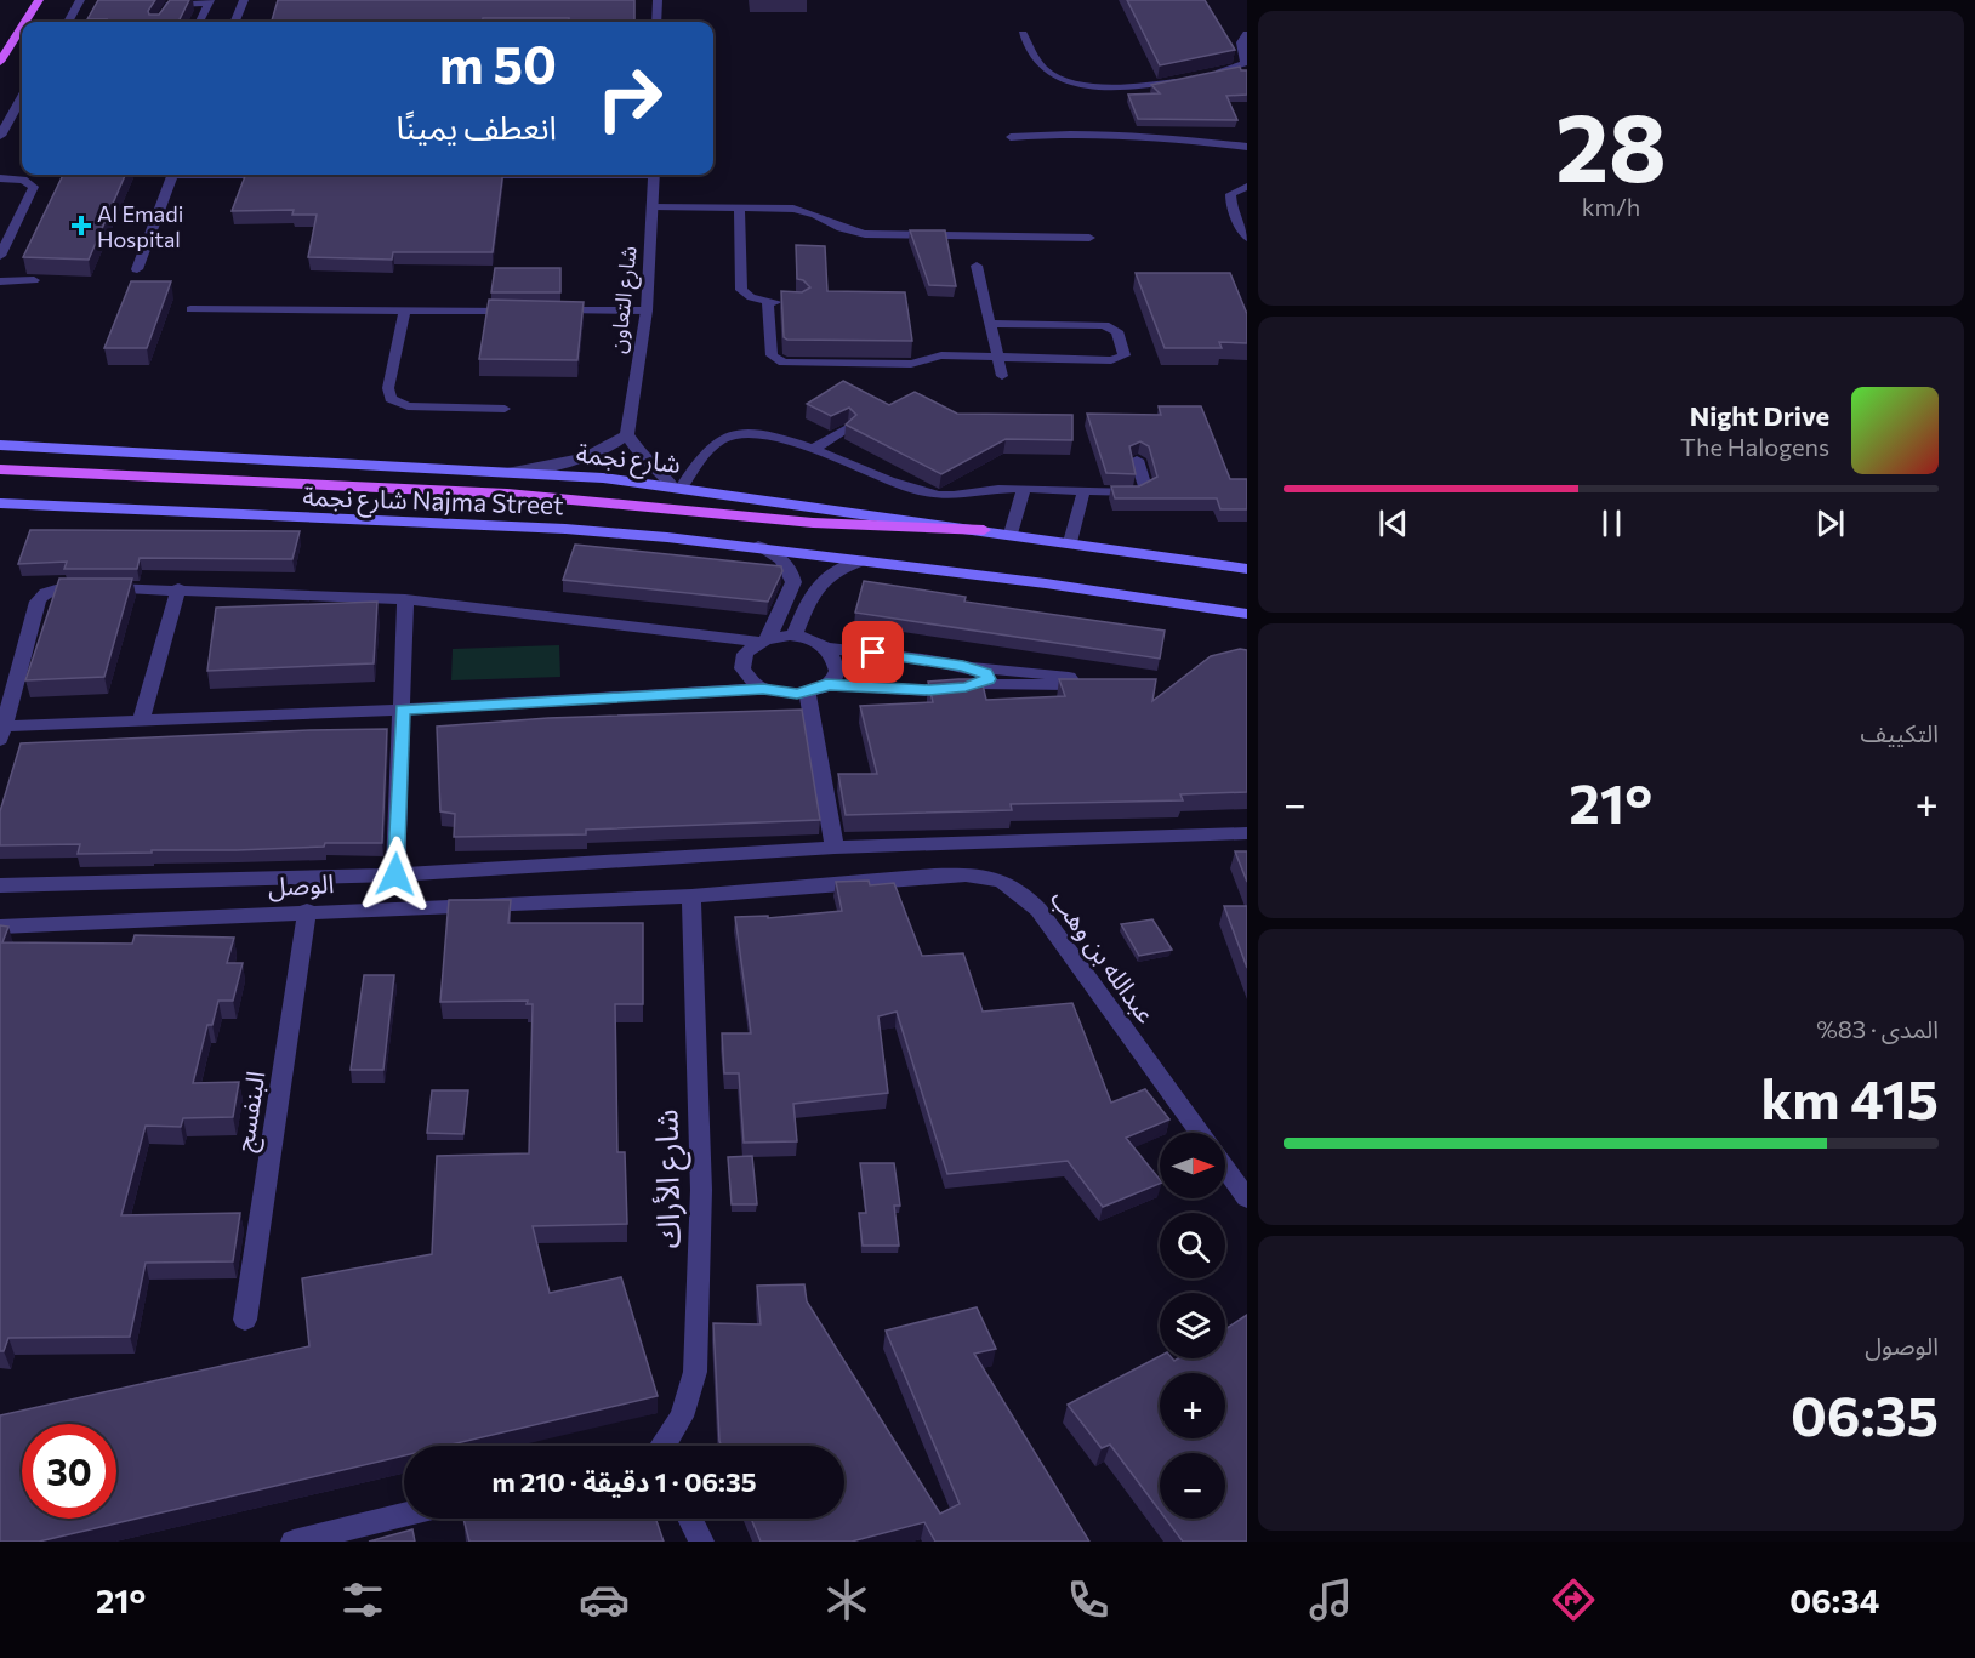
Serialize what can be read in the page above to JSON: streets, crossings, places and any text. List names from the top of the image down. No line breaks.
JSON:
{"streets":{"main road":["شارع نجمة","شارع نجمة Najma Street"],"street":["شارع التعاون","الوصل","عبدالله بن وهب","البنفسج","شارع الأراك"]},"crossings":[["الوصل","عبدالله بن وهب"],["الوصل","البنفسج"],["الوصل","شارع الأراك"],["عبدالله بن وهب","شارع الأراك"]],"places":{"health":["Al Emadi Hospital"]},"north":"right","page":{"tile":[["28","km/h"],"التكييف",["المدى · 83%","415 km"],["الوصول","06:35"]],"turn":["50 m","انعطف يمينًا"],"song":["Night Drive","The Halogens"],"heat":["−","21°","+"],"map_buttons":["+","−"],"limit":"30","trip":"06:35 · 1 دقيقة · 210 m","tabs":["06:34","21°"]}}
